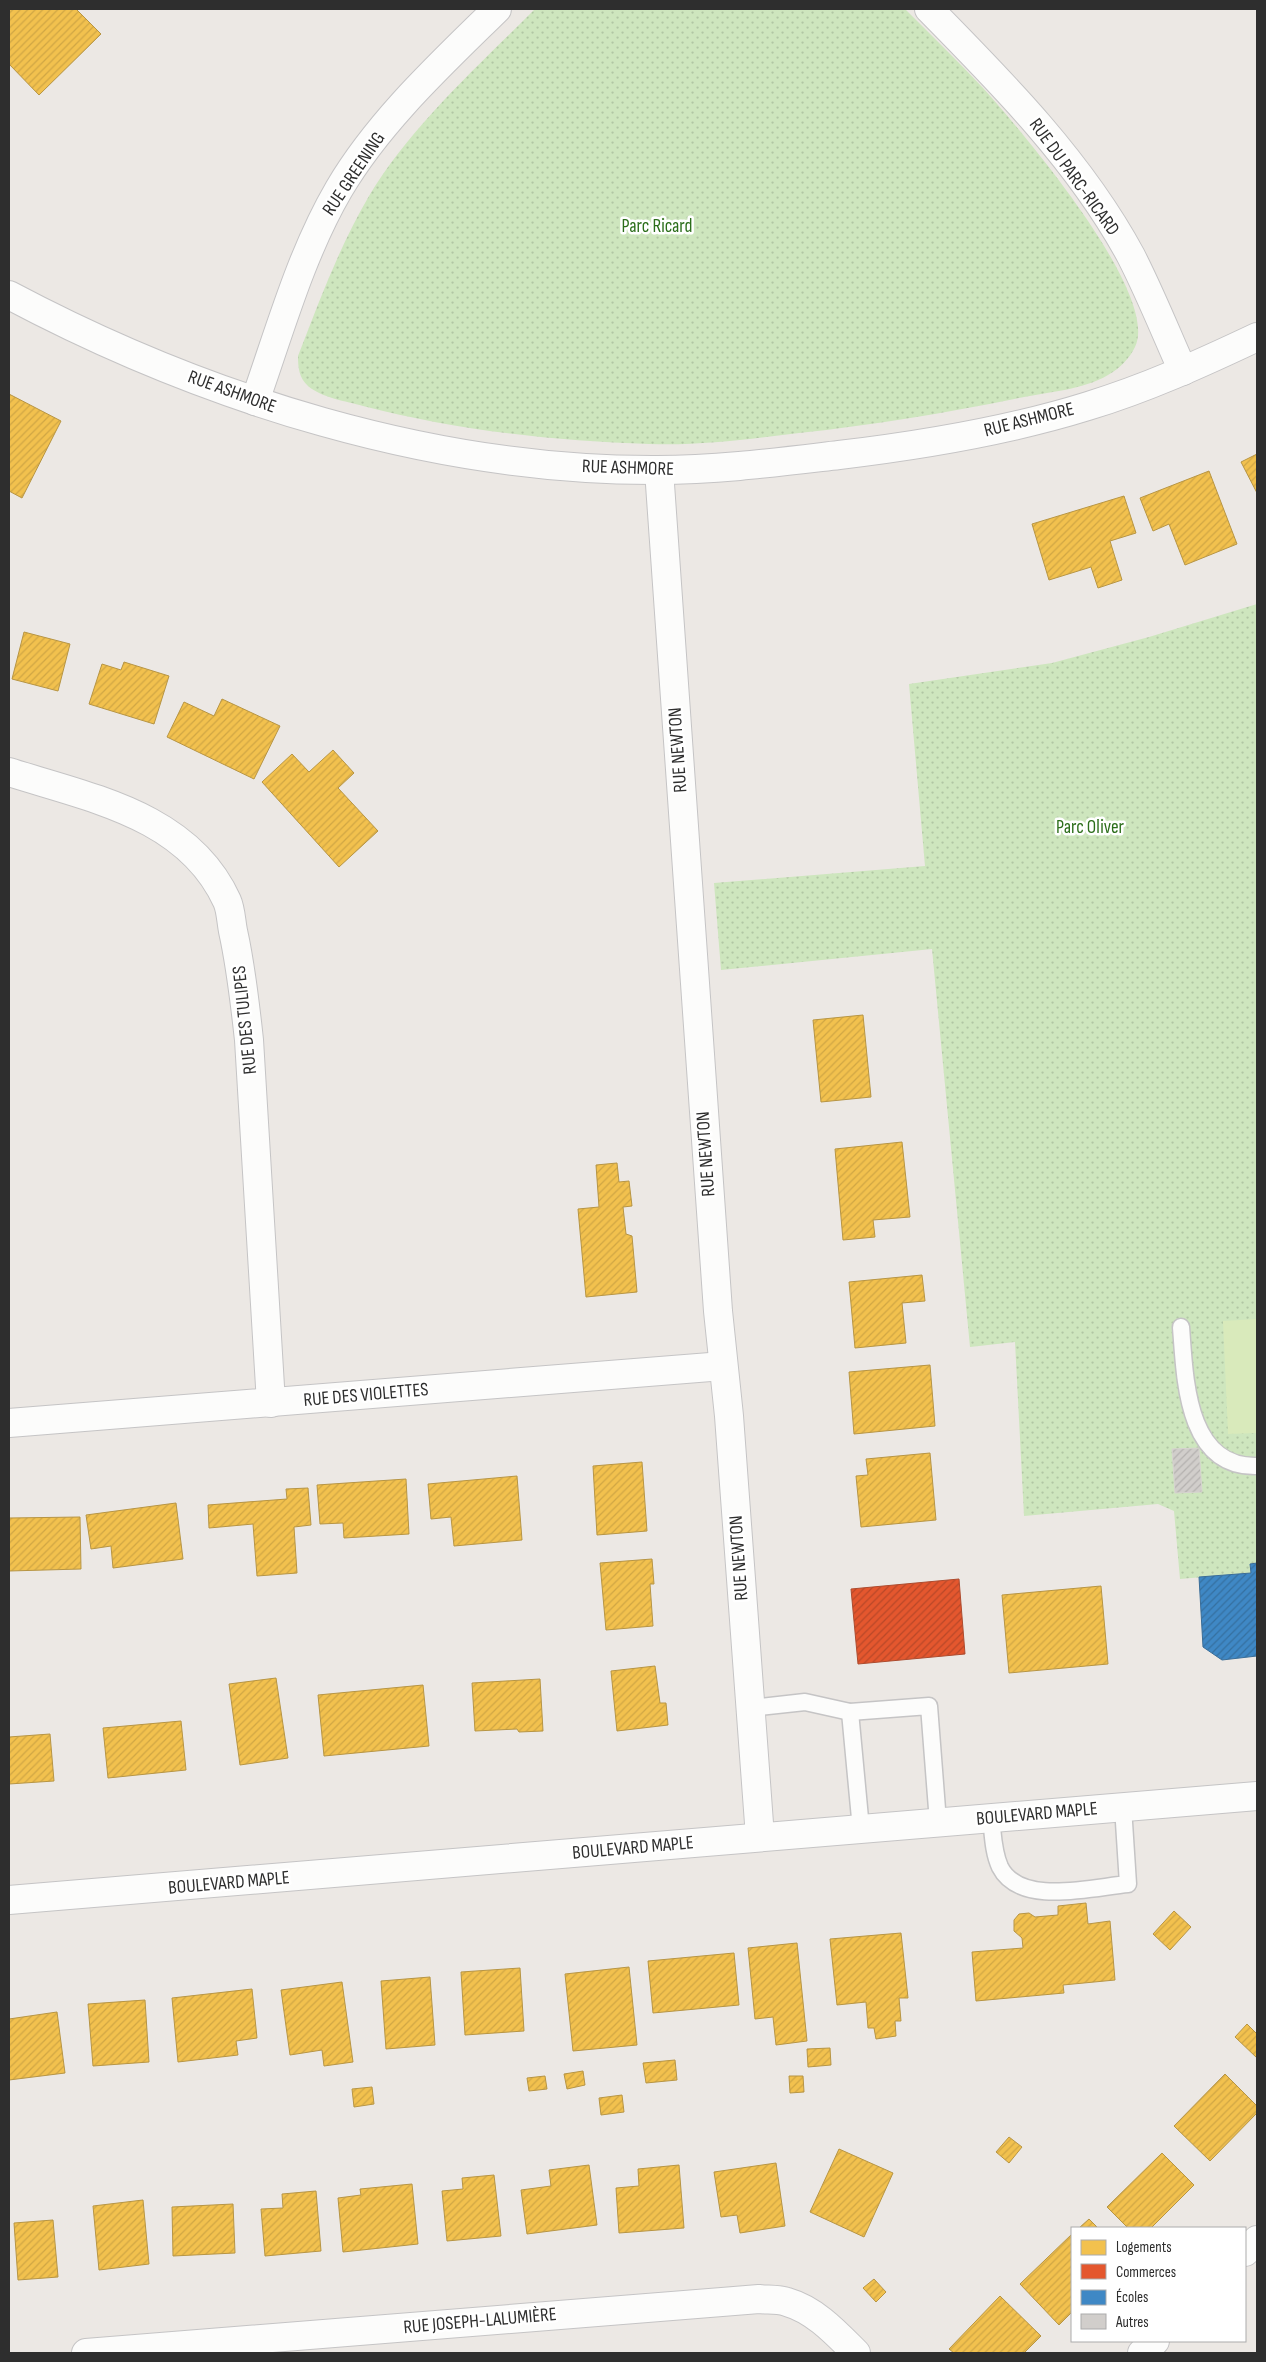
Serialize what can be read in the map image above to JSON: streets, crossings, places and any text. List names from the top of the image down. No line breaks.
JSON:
{"streets":{"street":["RUE GREENING","RUE DU PARC-RICARD","RUE ASHMORE","RUE NEWTON","RUE DES TULIPES","RUE DES VIOLETTES","BOULEVARD MAPLE","RUE JOSEPH-LALUMIÈRE"]},"crossings":[["RUE GREENING","RUE ASHMORE"],["RUE DU PARC-RICARD","RUE ASHMORE"],["RUE ASHMORE","RUE NEWTON"],["RUE NEWTON","RUE DES VIOLETTES"],["RUE NEWTON","BOULEVARD MAPLE"],["RUE DES TULIPES","RUE DES VIOLETTES"]],"parks":["Parc Ricard","Parc Oliver"],"legend":["Logements","Commerces","Écoles","Autres"]}
